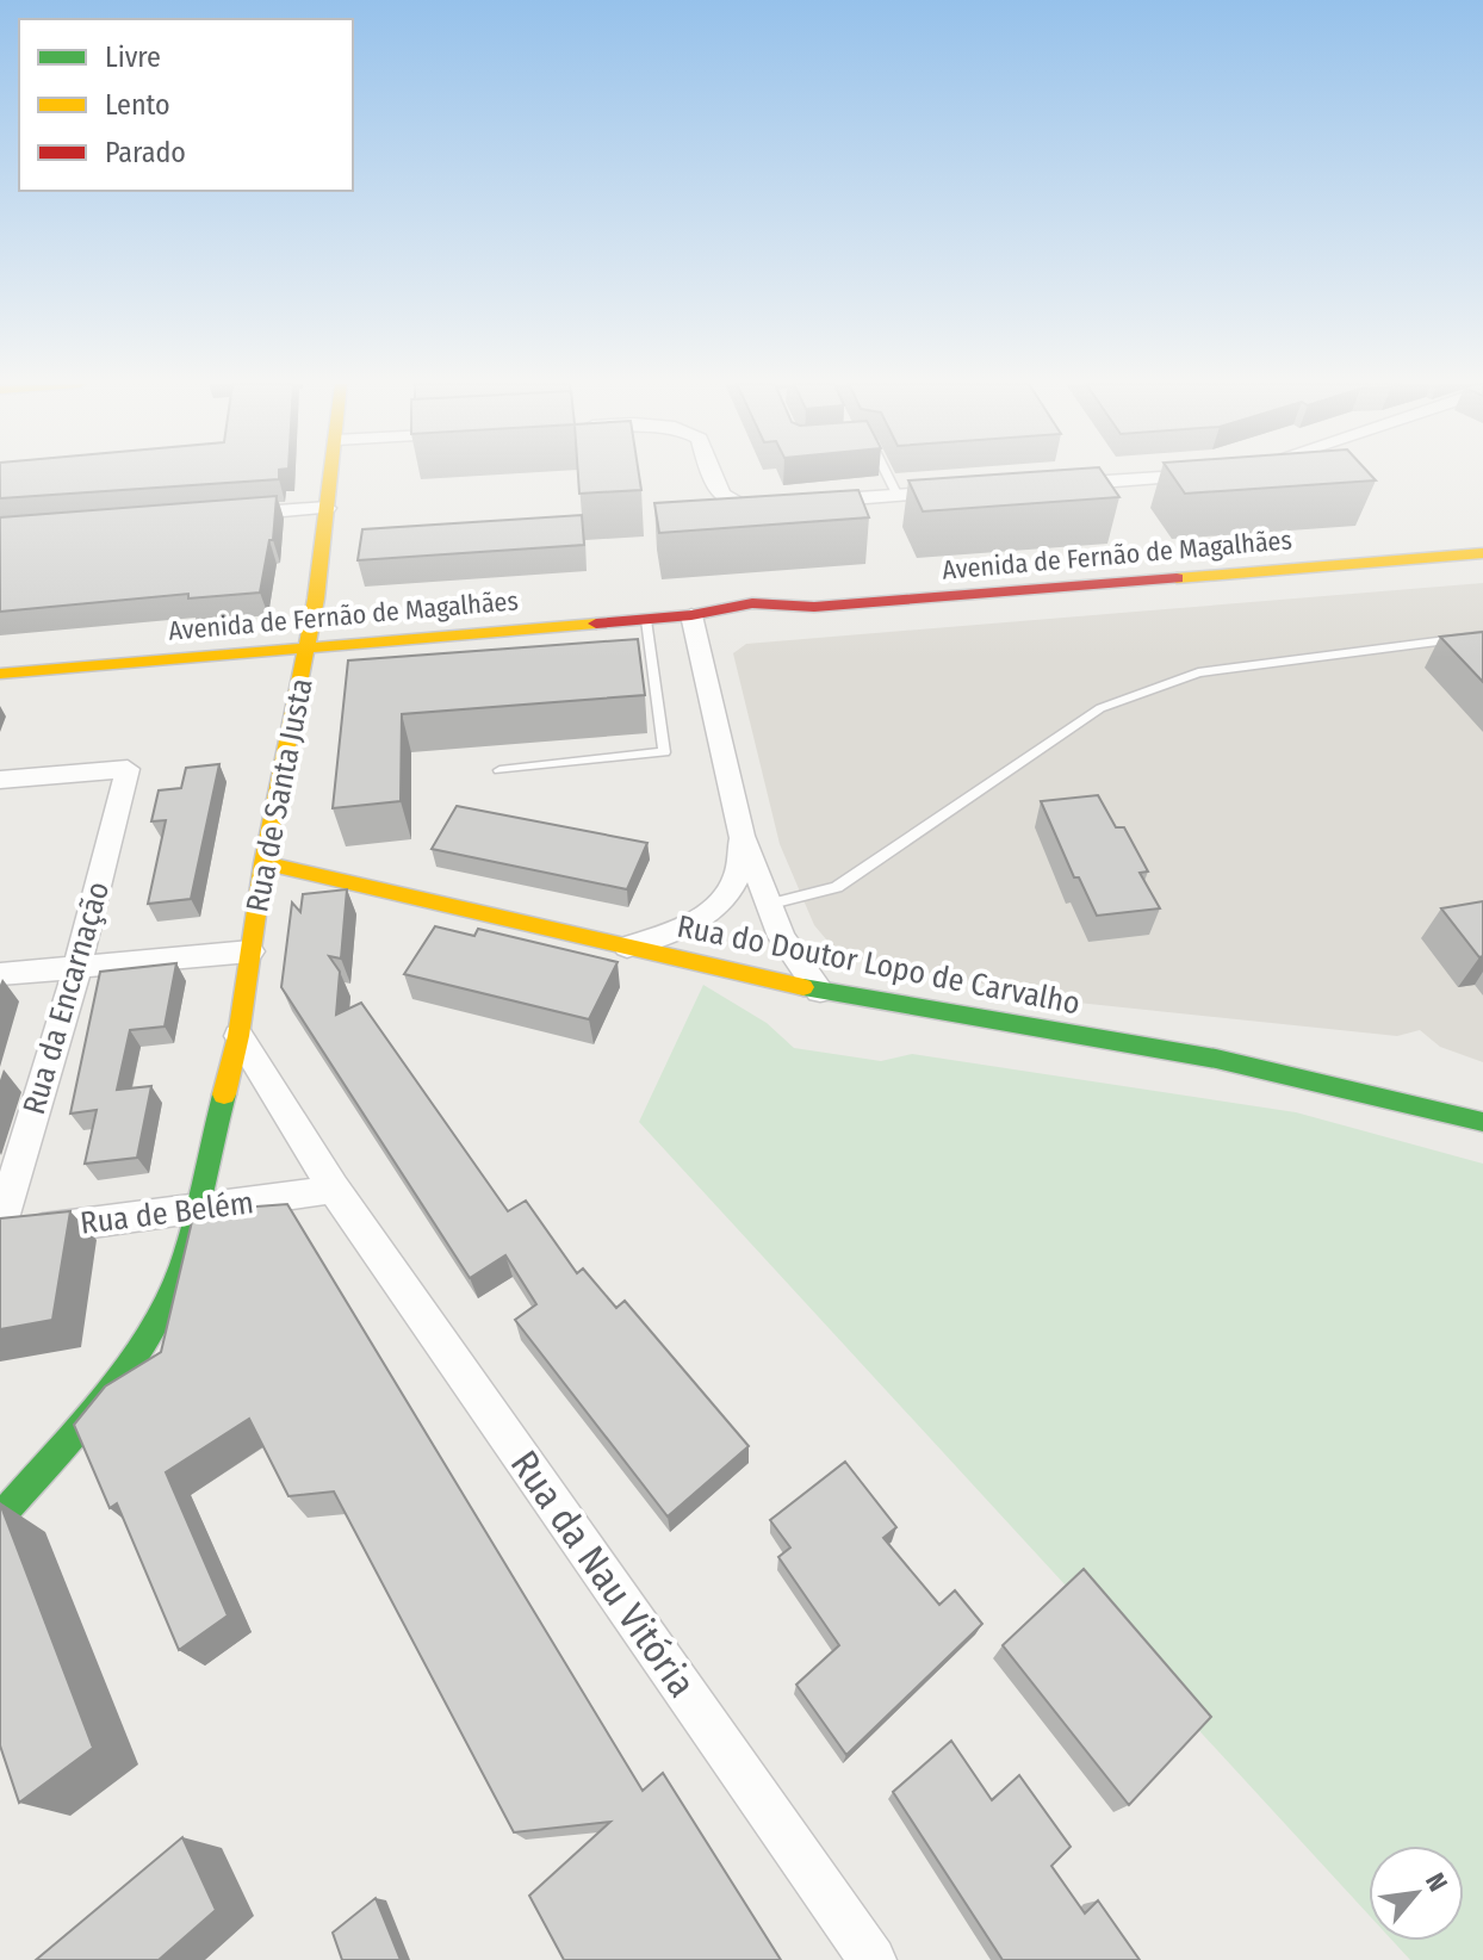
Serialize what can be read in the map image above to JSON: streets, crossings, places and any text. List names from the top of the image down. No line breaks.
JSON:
{"streets":{"street":["Avenida de Fernão de Magalhães","Rua de Santa Justa","Rua do Doutor Lopo de Carvalho","Rua da Encarnação","Rua de Belém","Rua da Nau Vitória"]},"crossings":[["Avenida de Fernão de Magalhães","Rua de Santa Justa"],["Rua de Santa Justa","Rua do Doutor Lopo de Carvalho"],["Rua de Santa Justa","Rua de Belém"],["Rua de Belém","Rua da Nau Vitória"]],"legend":["Livre","Lento","Parado"],"north":"top right"}
